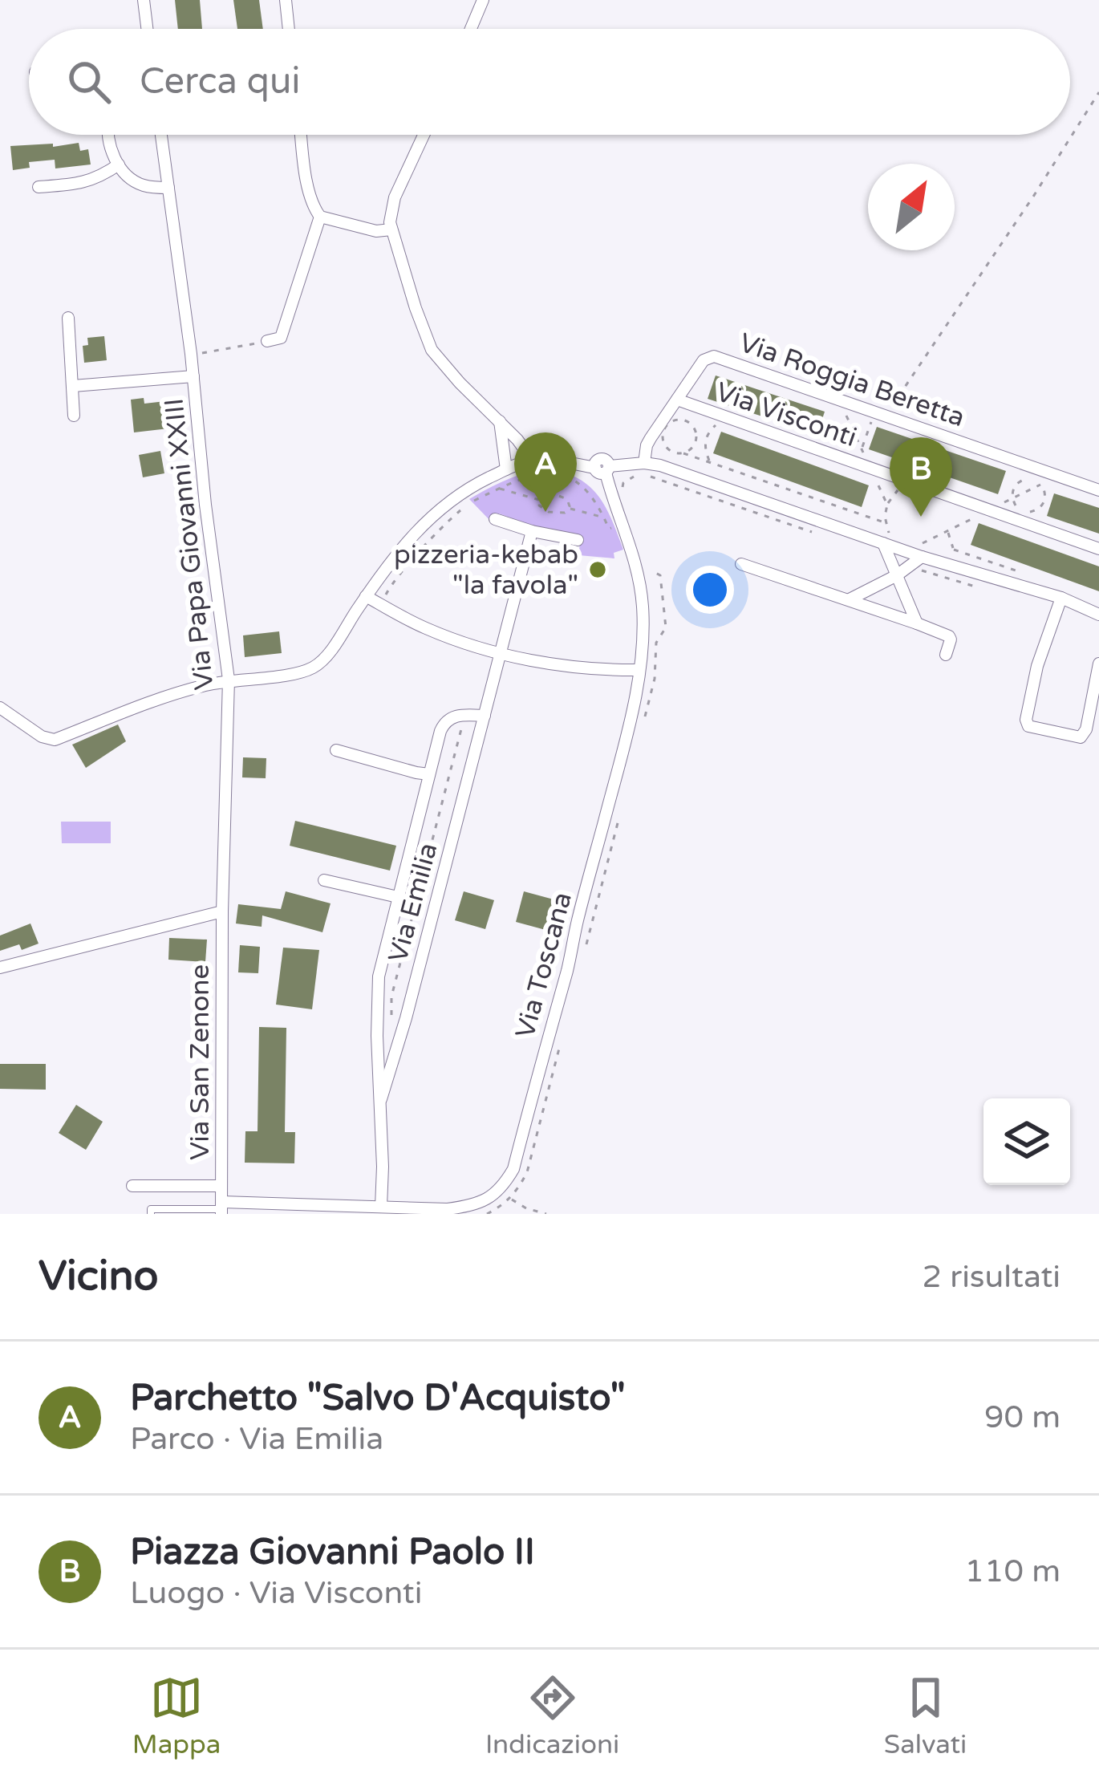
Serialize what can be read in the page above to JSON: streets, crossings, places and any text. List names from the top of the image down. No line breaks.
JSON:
{"streets":{"street":["Via Roggia Beretta","Via Visconti","Via Papa Giovanni XXIII","Via Emilia","Via Toscana","Via San Zenone"]},"crossings":[["Via Roggia Beretta","Via Visconti"],["Via Papa Giovanni XXIII","Via San Zenone"]],"places":["pizzeria-kebab \"la favola\""],"north":"top right","page":{"search":"Cerca qui","pins":["A","B"],"heading":["Vicino","2 risultati"],"list":[{"mark":"A","name":"Parchetto \"Salvo D'Acquisto\"","note":"Parco · Via Emilia","value":"90 m"},{"mark":"B","name":"Piazza Giovanni Paolo II","note":"Luogo · Via Visconti","value":"110 m"}],"nav":["Mappa","Indicazioni","Salvati"]}}
